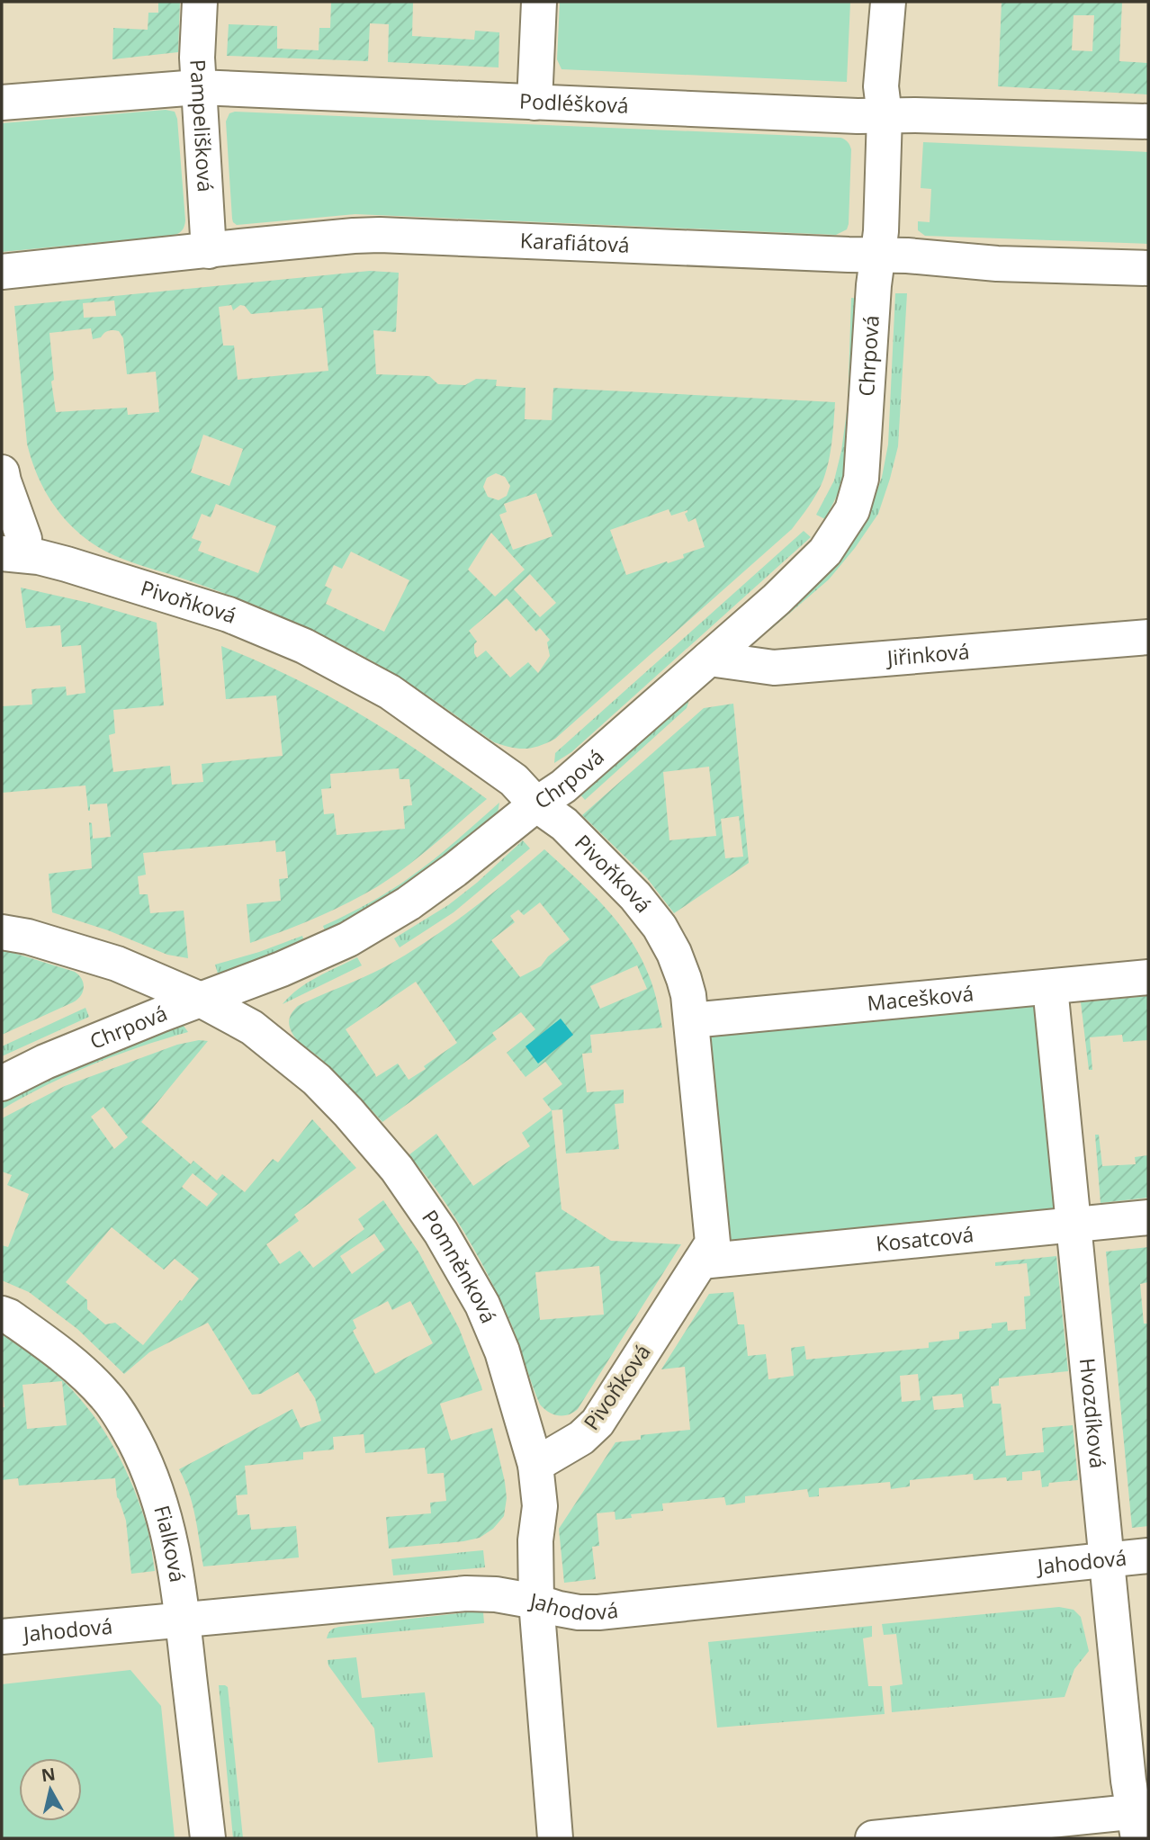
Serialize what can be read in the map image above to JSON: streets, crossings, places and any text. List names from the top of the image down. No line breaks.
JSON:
{"streets":{"street":["Podléšková","Pampelišková","Karafiátová","Chrpová","Pivoňková","Jiřinková","Macešková","Kosatcová","Pomněnková","Hvozdíková","Fialková","Jahodová"]},"crossings":[["Podléšková","Pampelišková"],["Podléšková","Chrpová"],["Pampelišková","Karafiátová"],["Karafiátová","Chrpová"],["Chrpová","Pivoňková"],["Chrpová","Jiřinková"],["Chrpová","Pomněnková"],["Pivoňková","Macešková"],["Pivoňková","Kosatcová"],["Pivoňková","Pomněnková"],["Macešková","Hvozdíková"],["Kosatcová","Hvozdíková"],["Pomněnková","Jahodová"],["Hvozdíková","Jahodová"],["Fialková","Jahodová"]],"north":"top"}
